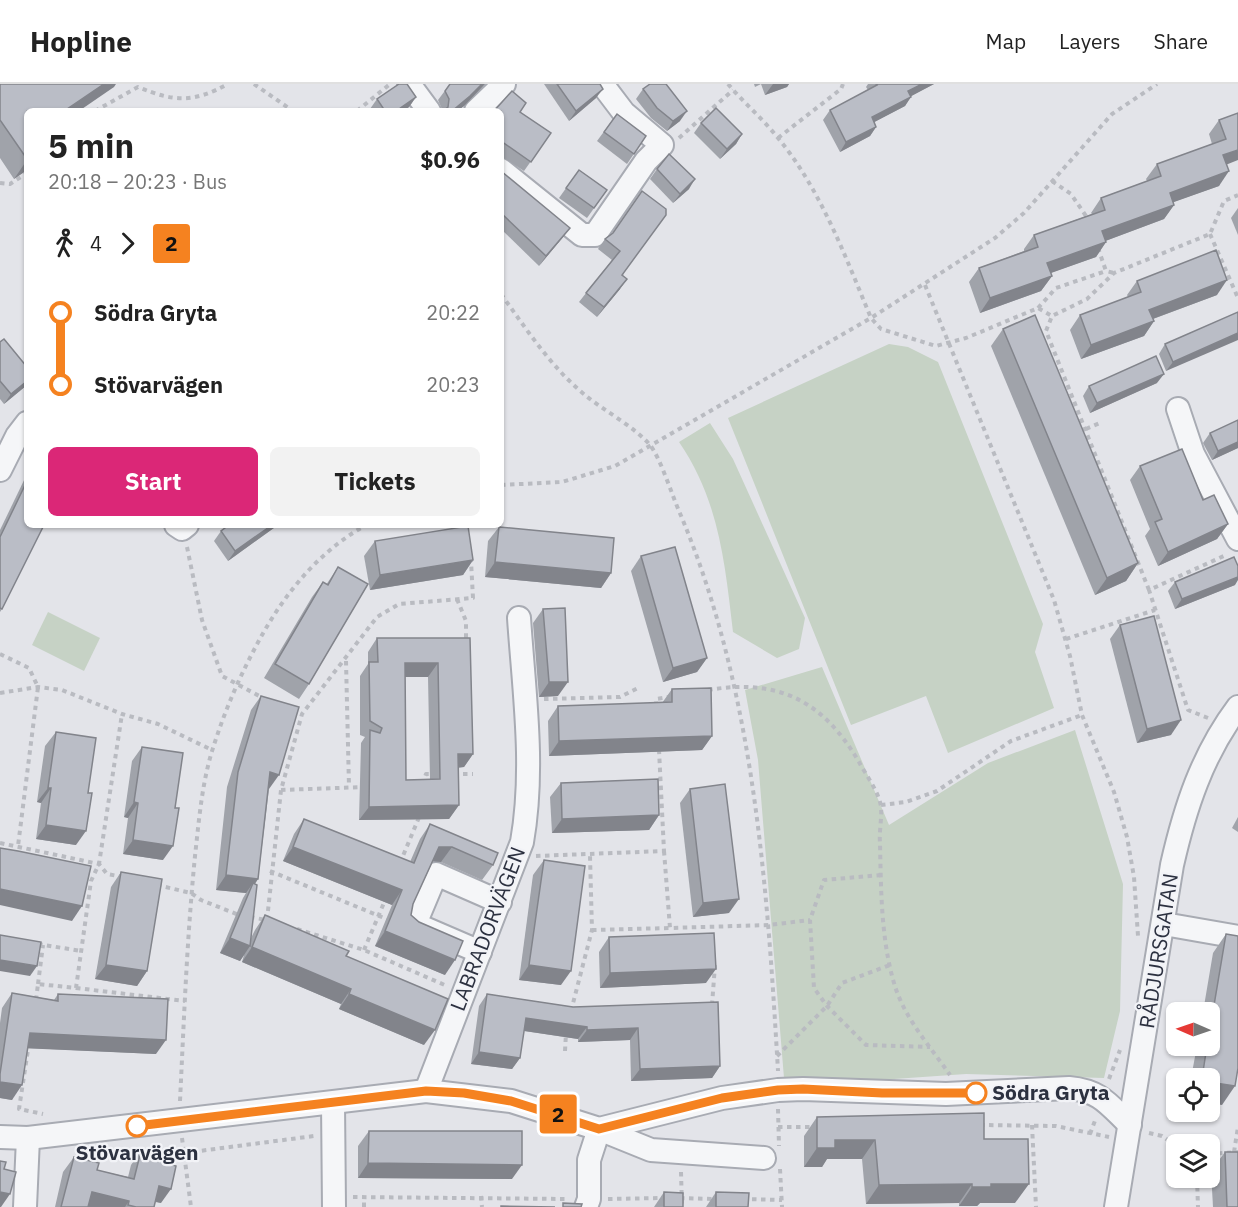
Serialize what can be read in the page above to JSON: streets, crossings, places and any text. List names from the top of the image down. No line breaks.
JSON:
{"streets":{"street":["LABRADORVÄGEN","RÅDJURSGATAN"]},"places":["Södra Gryta","Stövarvägen"],"lines":["bus line 2"],"north":"left","page":{"header":"Hopline","nav":["Map","Layers","Share"],"on_map":"2","heading":["5 min","20:18 – 20:23 · Bus","$0.96"],"legs":["4","2"],"list":[{"name":"Södra Gryta","value":"20:22"},{"name":"Stövarvägen","value":"20:23"}],"buttons":["Start","Tickets"]}}
